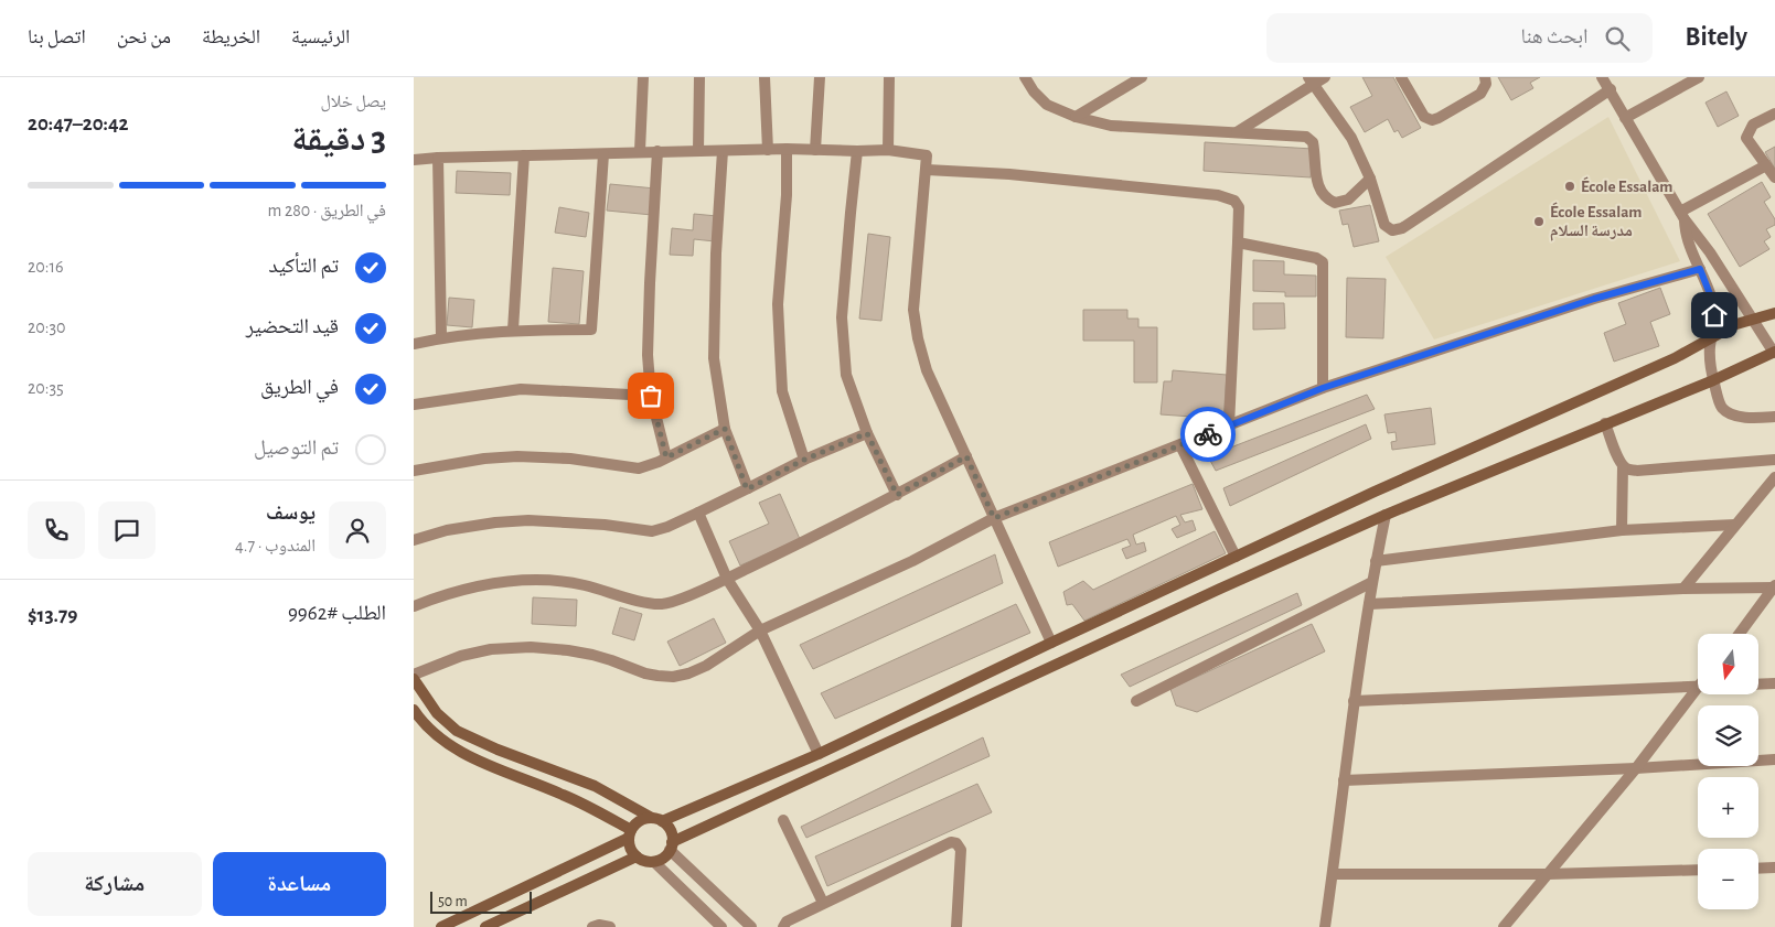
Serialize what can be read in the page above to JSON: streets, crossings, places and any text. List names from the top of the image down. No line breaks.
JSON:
{"places":["École Essalam","École Essalam مدرسة السلام"],"scale_bar":"50 m","north":"bottom","page":{"header":"Bitely","search":"ابحث هنا","nav":["الرئيسية","الخريطة","من نحن","اتصل بنا"],"heading":["3 دقيقة","يصل خلال","20:42–20:47"],"panel":["يوسف","المندوب · 4.7","الطلب #9962","$13.79"],"bar":"في الطريق · 280 m","list":[["تم التأكيد","20:16"],["قيد التحضير","20:30"],["في الطريق","20:35"],"تم التوصيل"],"map_buttons":["+","−"],"buttons":["مساعدة","مشاركة"],"scale":"50 m"}}
